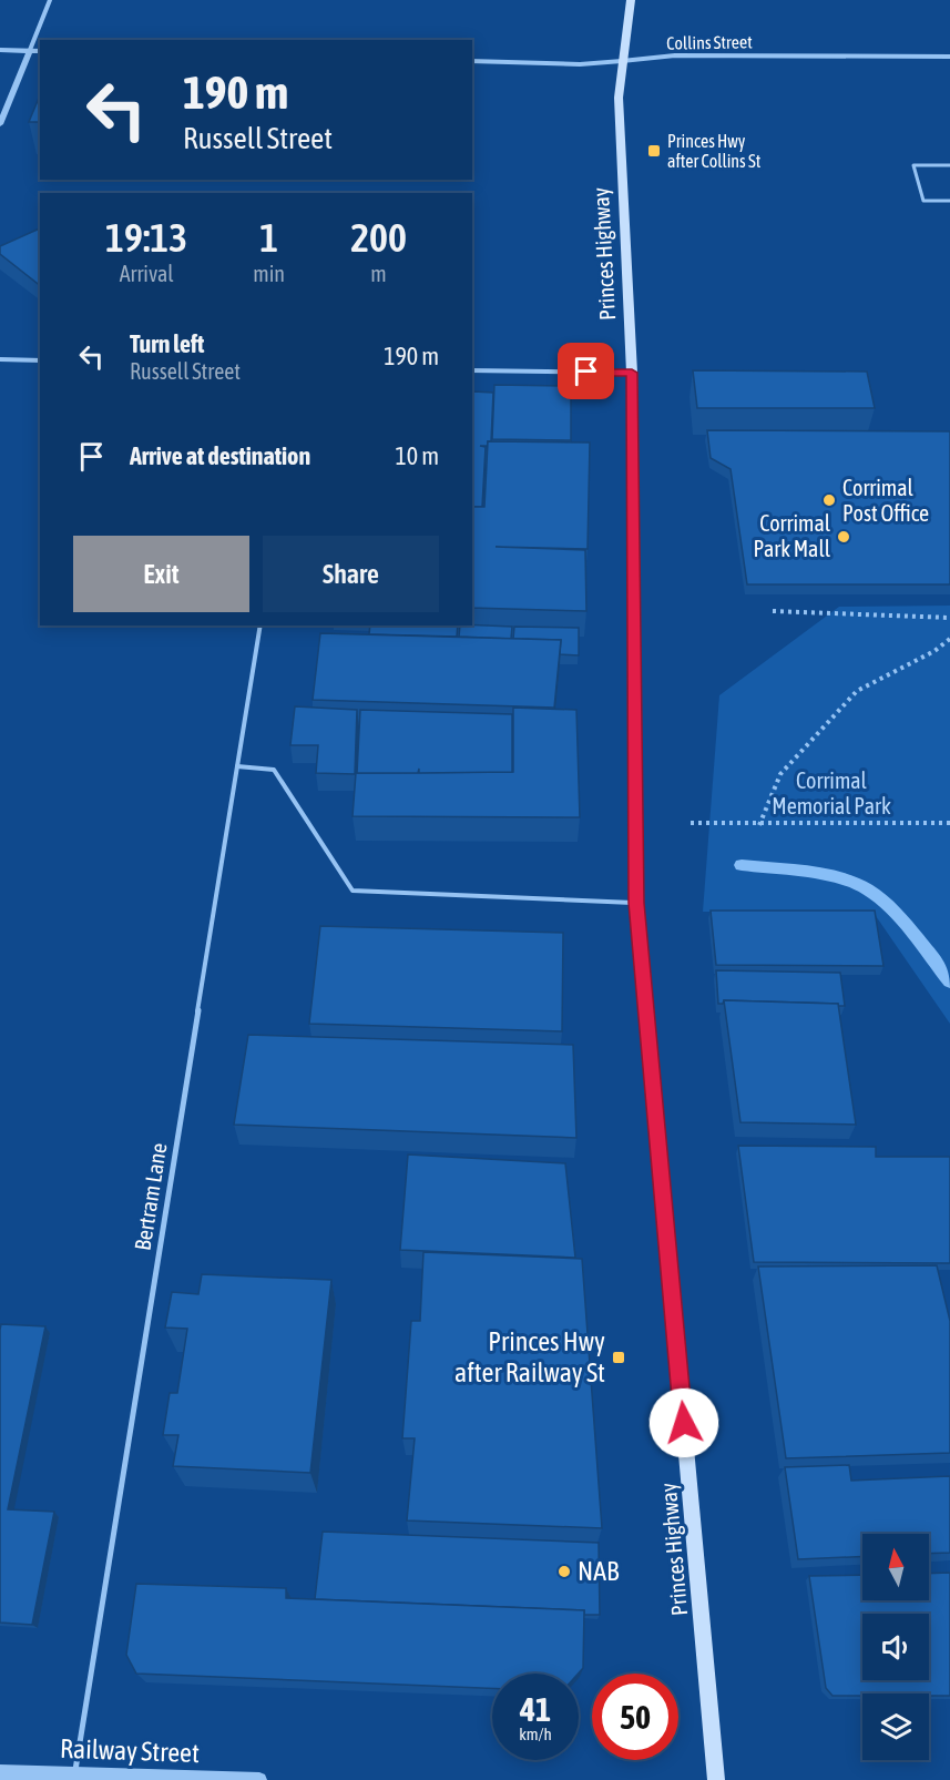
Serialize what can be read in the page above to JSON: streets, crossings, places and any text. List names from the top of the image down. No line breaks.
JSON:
{"streets":{"main road":["Princes Highway"],"street":["Collins Street","Railway Street"],"lane":["Bertram Lane"]},"crossings":[["Collins Street","Princes Highway"],["Bertram Lane","Railway Street"]],"parks":["Corrimal Memorial Park"],"places":{"transit":["Princes Hwy after Collins St","Princes Hwy after Railway St"],"other":["Corrimal Post Office","Corrimal Park Mall","NAB"]},"north":"top","page":{"turn":["190 m","Russell Street"],"eta":["19:13","Arrival","1","min","200","m"],"list":[{"name":"Turn left","note":"Russell Street","value":"190 m"},{"name":"Arrive at destination","value":"10 m"}],"buttons":["Exit","Share"],"speed":"41 km/h","limit":"50"}}
